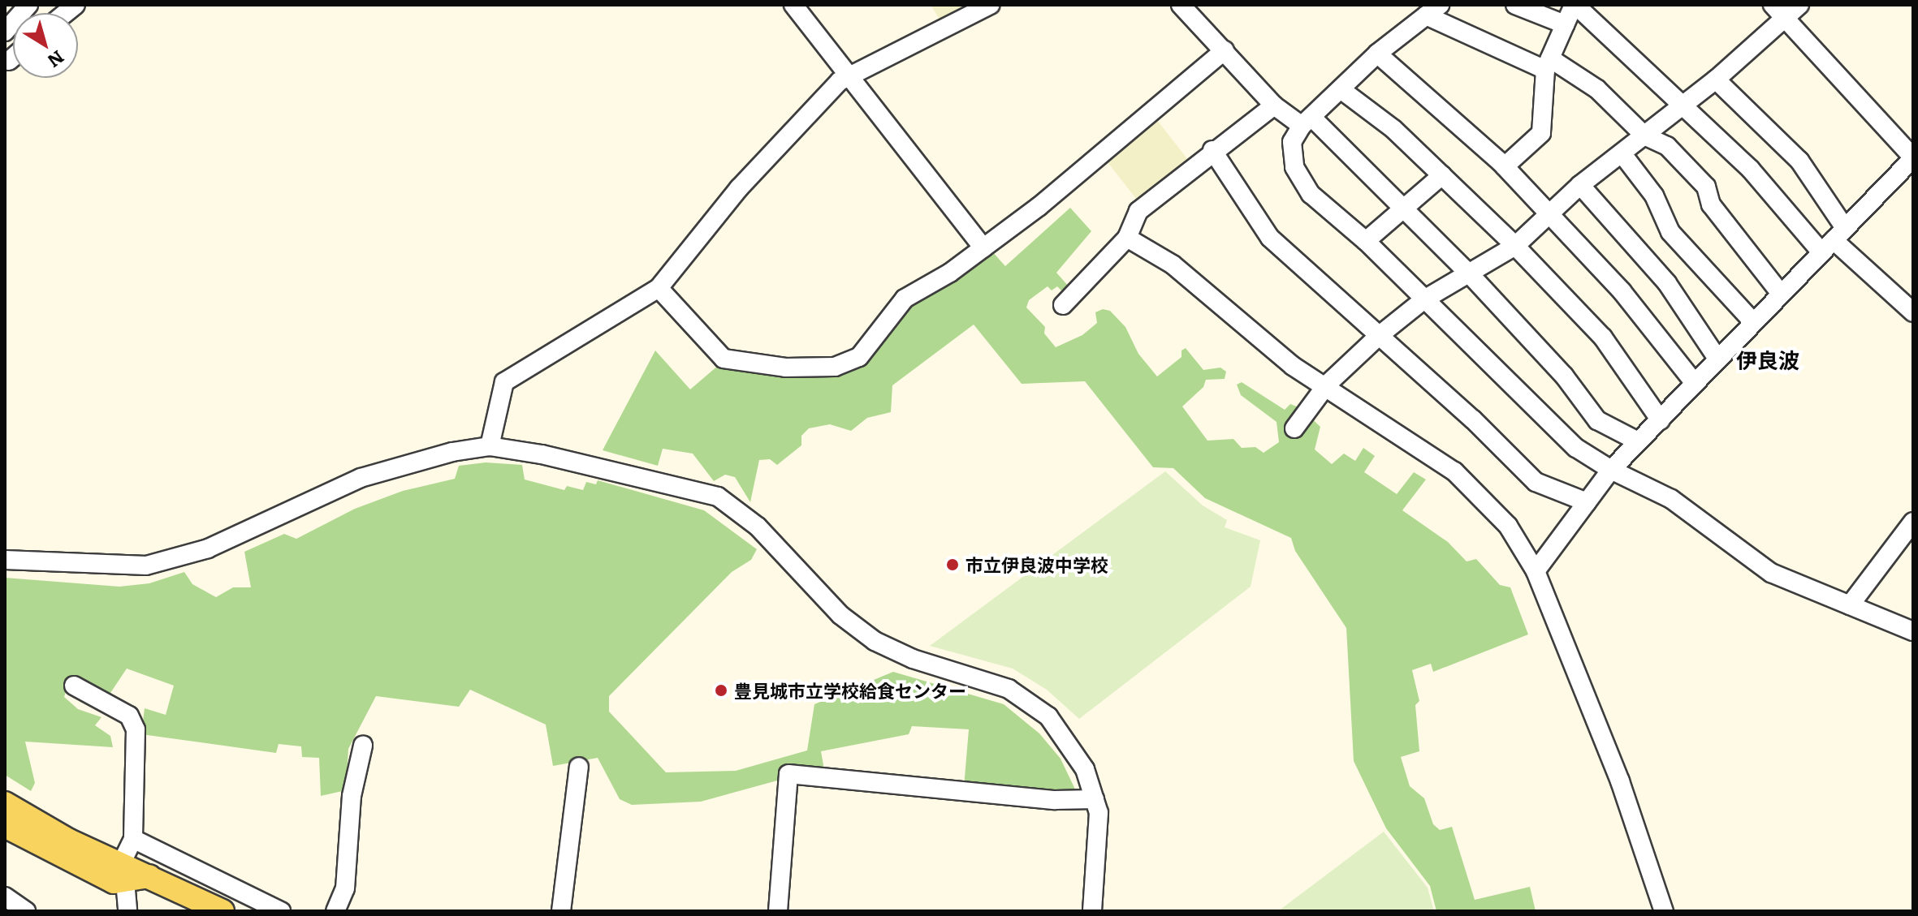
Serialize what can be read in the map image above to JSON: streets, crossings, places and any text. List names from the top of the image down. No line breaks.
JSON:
{"districts":["伊良波"],"places":["市立伊良波中学校","豊見城市立学校給食センター"],"north":"bottom right"}
